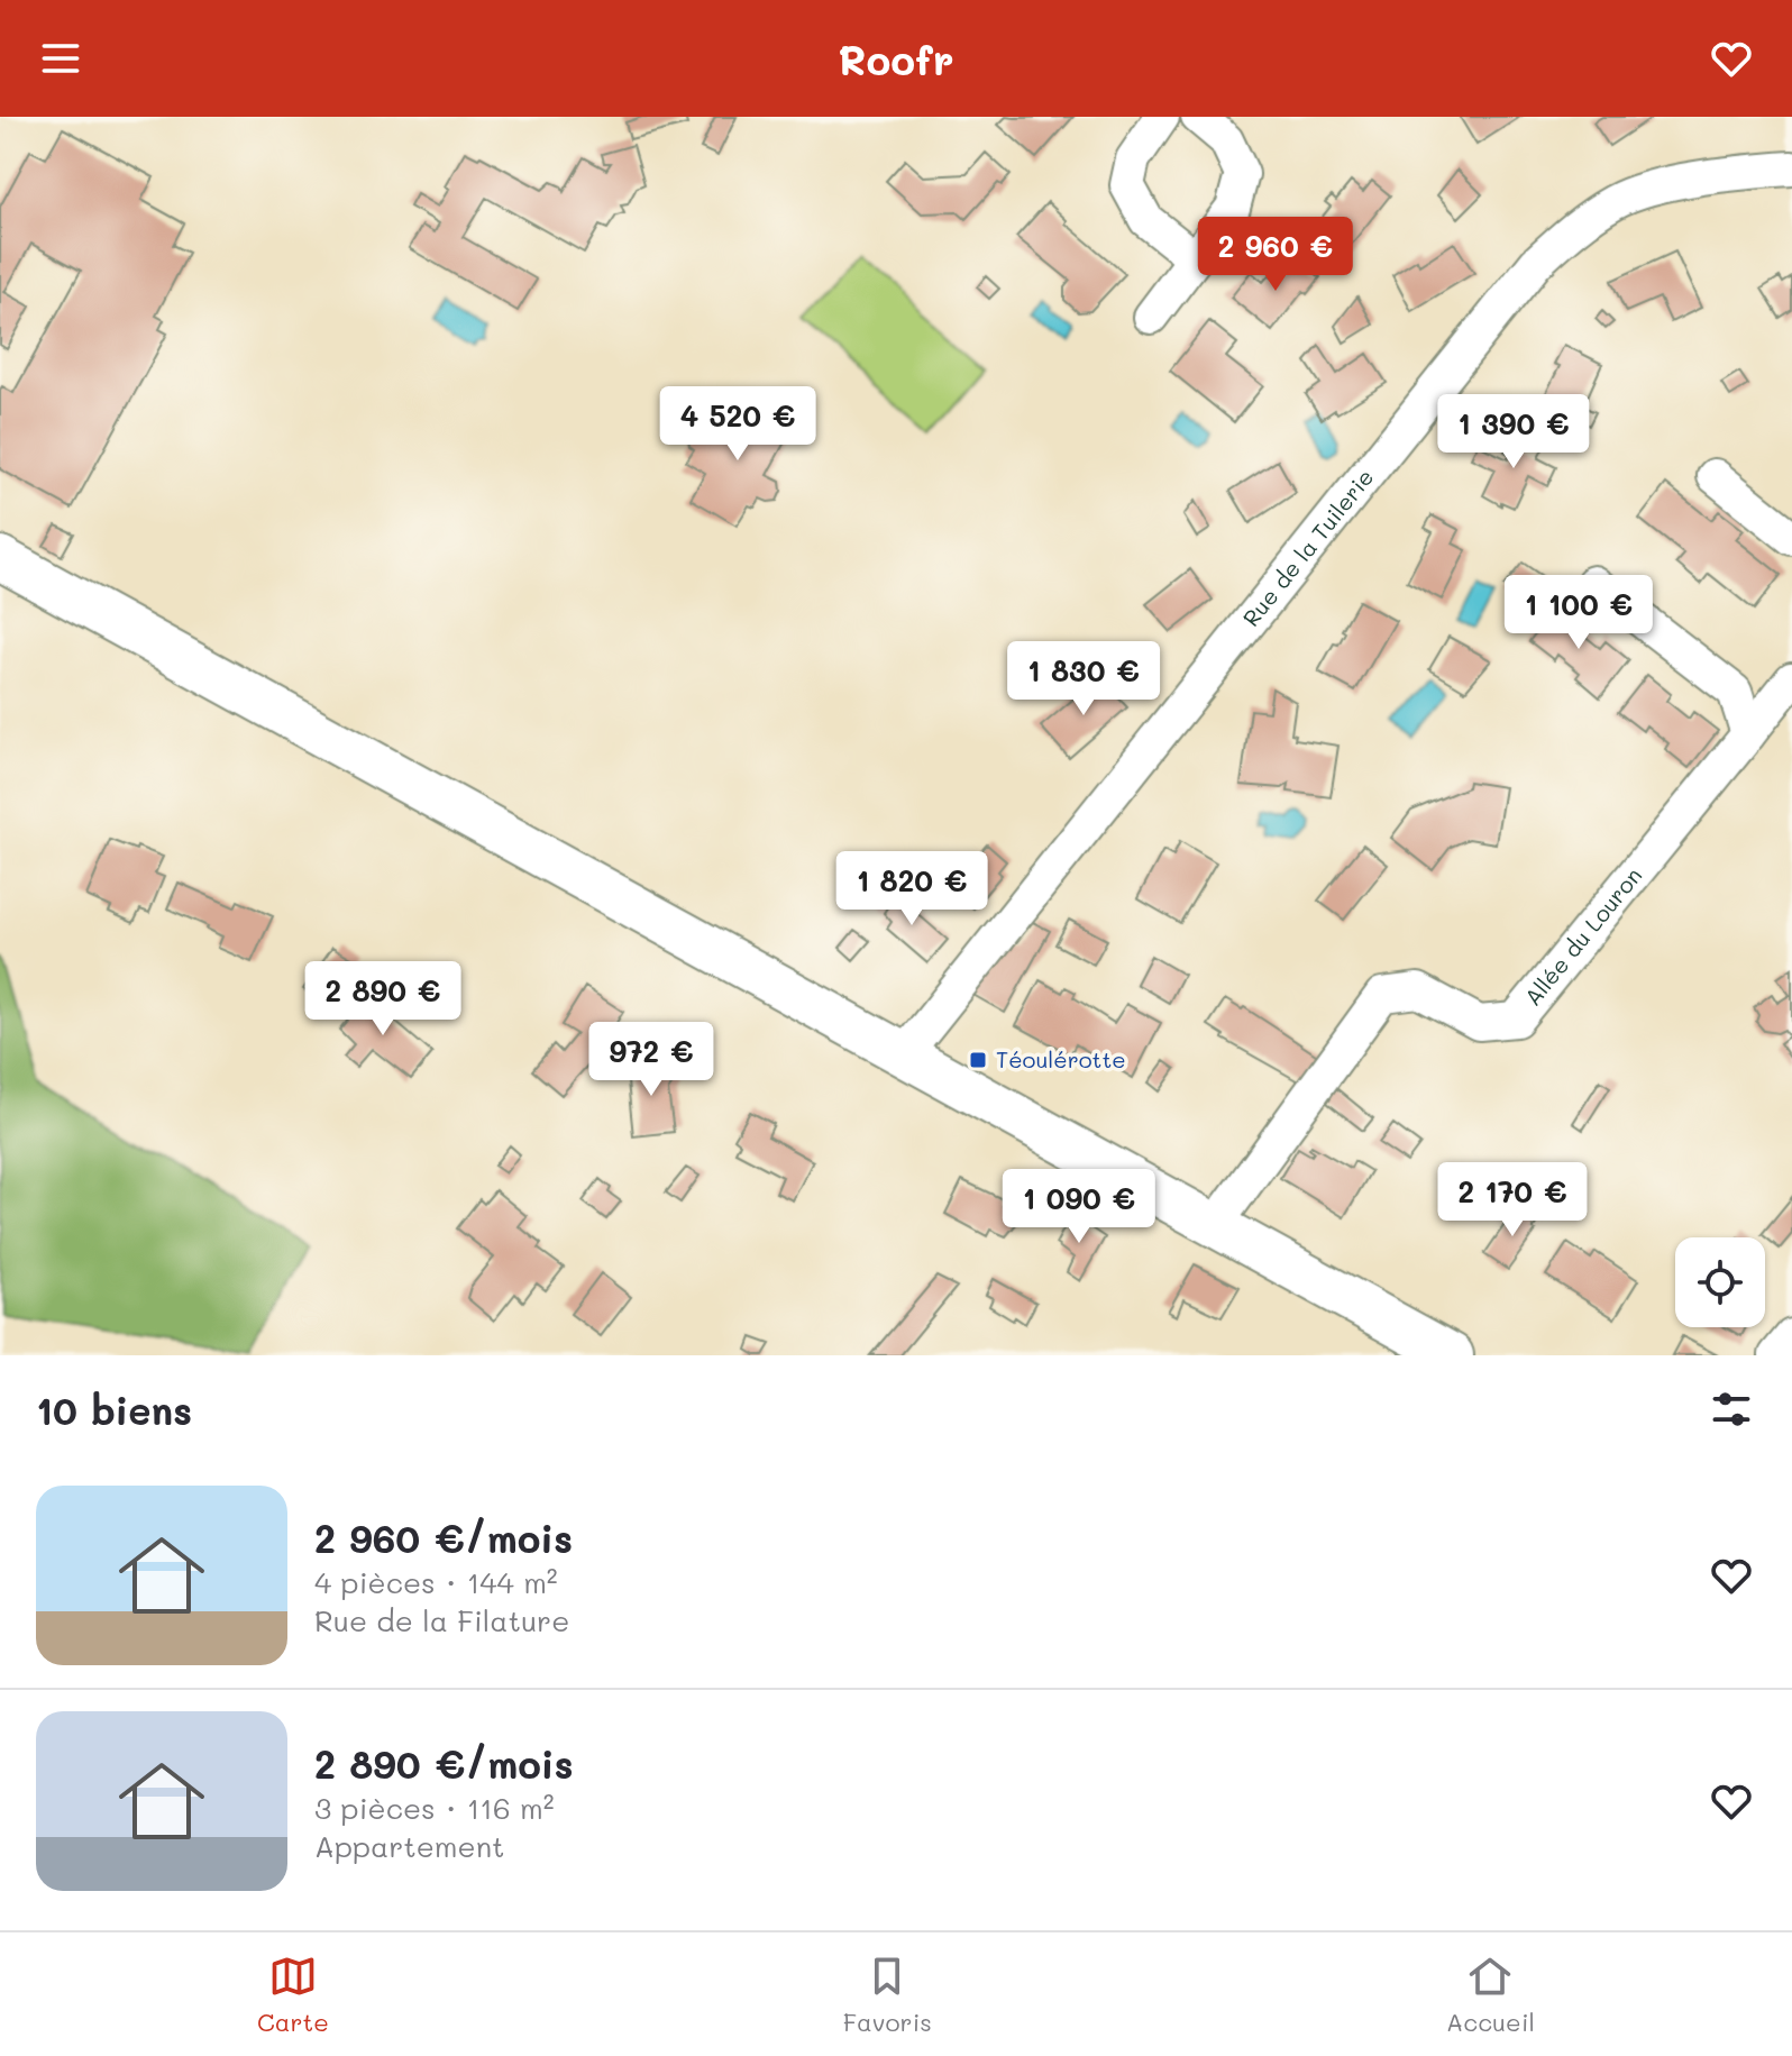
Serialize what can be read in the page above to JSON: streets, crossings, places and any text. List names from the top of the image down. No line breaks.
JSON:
{"streets":{"street":["Rue de la Tuilerie","Allée du Louron"]},"places":{"transit":["Téoulérotte"]},"page":{"header":"Roofr","price":["2 960 €","4 520 €","1 390 €","1 100 €","1 830 €","1 820 €","2 890 €","972 €","2 170 €","1 090 €"],"heading":"10 biens","list":[{"name":"2 960 €/mois","note":"4 pièces · 144 m² · Rue de la Filature"},{"name":"2 890 €/mois","note":"3 pièces · 116 m² · Appartement"}],"tabs":["Carte","Favoris","Accueil"]}}
